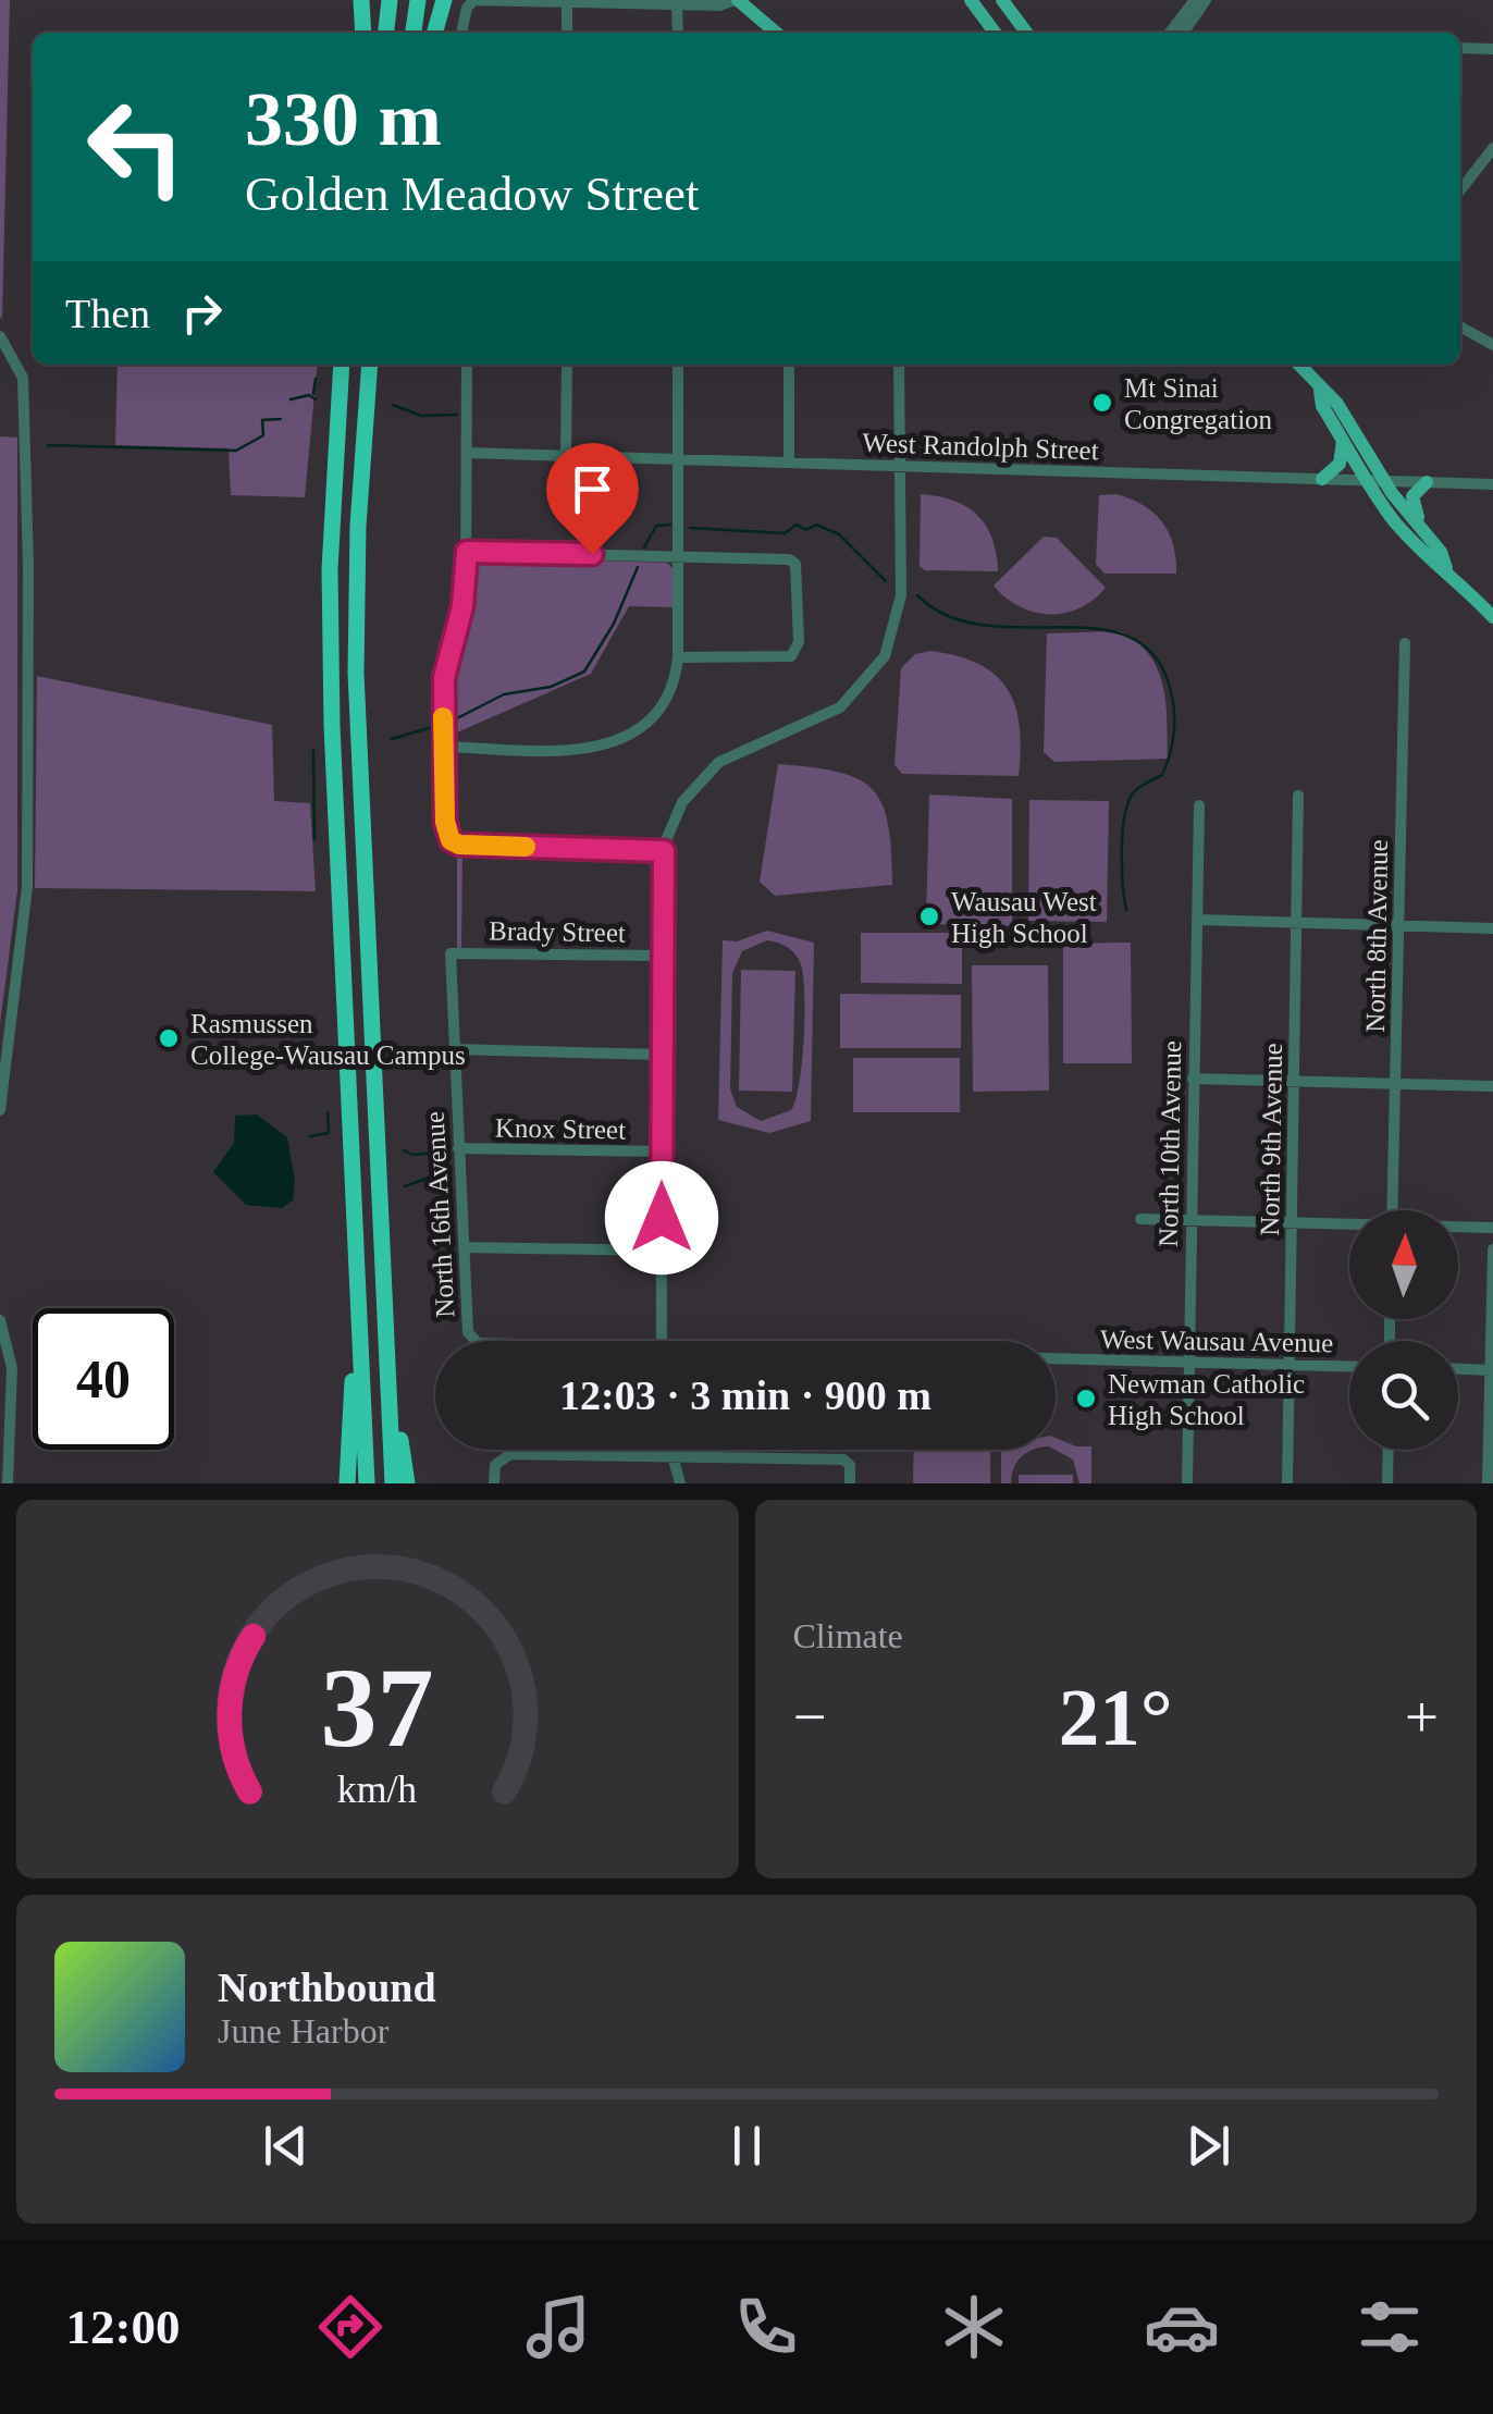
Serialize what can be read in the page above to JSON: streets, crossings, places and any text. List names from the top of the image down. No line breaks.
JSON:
{"streets":{"street":["West Randolph Street","Brady Street","North 8th Avenue","Knox Street","North 9th Avenue","North 10th Avenue","North 16th Avenue","West Wausau Avenue"]},"crossings":[["Brady Street","North 16th Avenue"],["Knox Street","North 16th Avenue"],["North 9th Avenue","West Wausau Avenue"],["North 10th Avenue","West Wausau Avenue"]],"places":["Mt Sinai Congregation","Wausau West High School","Rasmussen College-Wausau Campus","Newman Catholic High School"],"north":"top","page":{"turn":["330 m","Golden Meadow Street"],"then":"Then","limit":"40","trip":"12:03 · 3 min · 900 m","tile":"Climate","heat":["−","21°","+"],"song":["Northbound","June Harbor"],"tabs":"12:00","gauge":["37","km/h"]}}
